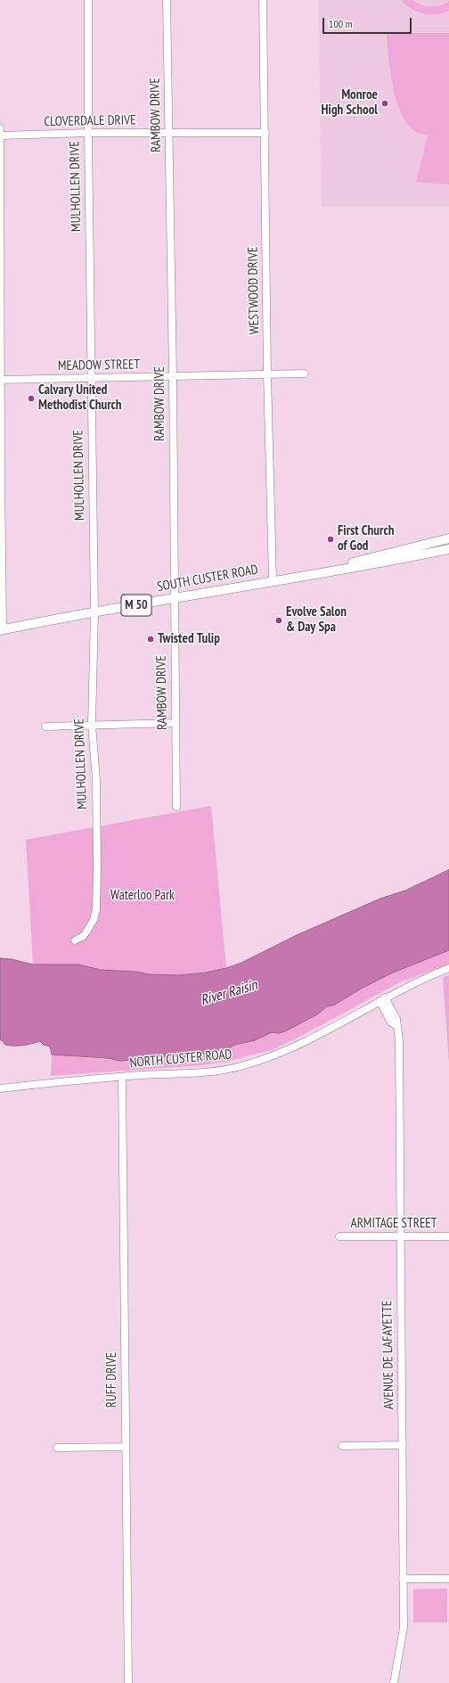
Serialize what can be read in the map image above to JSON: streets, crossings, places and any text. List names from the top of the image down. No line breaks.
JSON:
{"streets":{"main road":["SOUTH CUSTER ROAD","M 50"],"street":["RAMBOW DRIVE","CLOVERDALE DRIVE","MULHOLLEN DRIVE","WESTWOOD DRIVE","MEADOW STREET","NORTH CUSTER ROAD","ARMITAGE STREET","AVENUE DE LAFAYETTE","RUFF DRIVE"]},"crossings":[["RAMBOW DRIVE","CLOVERDALE DRIVE"],["RAMBOW DRIVE","MEADOW STREET"],["RAMBOW DRIVE","SOUTH CUSTER ROAD"],["CLOVERDALE DRIVE","MULHOLLEN DRIVE"],["CLOVERDALE DRIVE","WESTWOOD DRIVE"],["MULHOLLEN DRIVE","MEADOW STREET"],["MULHOLLEN DRIVE","SOUTH CUSTER ROAD"],["WESTWOOD DRIVE","MEADOW STREET"],["WESTWOOD DRIVE","SOUTH CUSTER ROAD"],["NORTH CUSTER ROAD","AVENUE DE LAFAYETTE"],["NORTH CUSTER ROAD","RUFF DRIVE"],["ARMITAGE STREET","AVENUE DE LAFAYETTE"]],"water":["River Raisin"],"parks":["Waterloo Park"],"places":["Monroe High School","Calvary United Methodist Church","First Church of God","Evolve Salon & Day Spa","Twisted Tulip"],"scale_bar":"100 m"}
